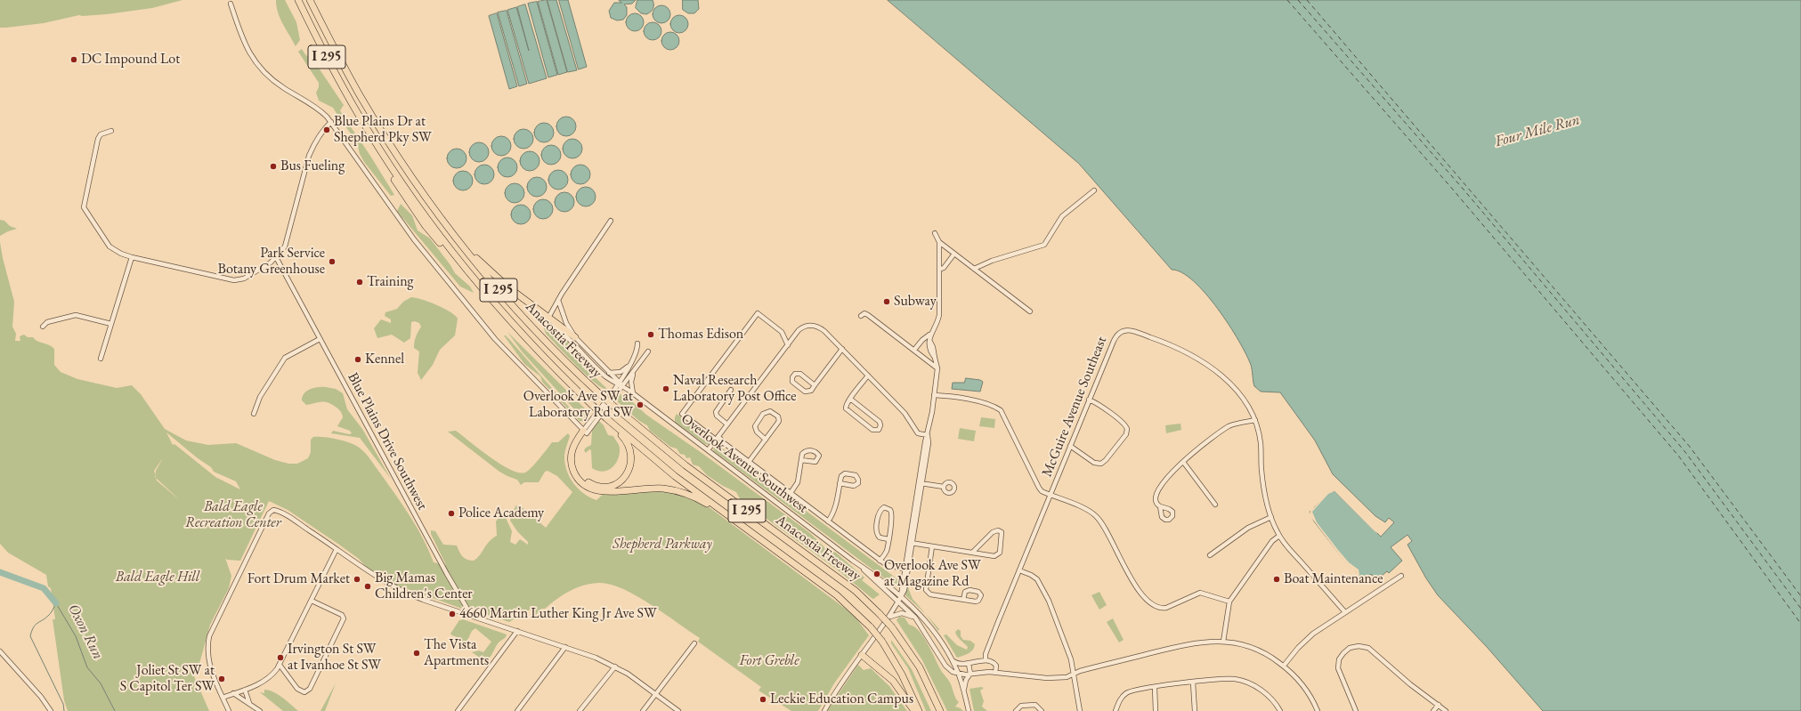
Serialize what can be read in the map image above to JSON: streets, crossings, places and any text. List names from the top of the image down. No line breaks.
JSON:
{"streets":{"highway":["I 295","Anacostia Freeway"],"street":["McGuire Avenue Southeast","Blue Plains Drive Southwest","Overlook Avenue Southwest"]},"water":["Four Mile Run","Oxon Run"],"parks":["Bald Eagle Recreation Center","Shepherd Parkway","Bald Eagle Hill","Fort Greble"],"places":["DC Impound Lot","Blue Plains Dr at Shepherd Pky SW","Bus Fueling","Park Service Botany Greenhouse","Training","Subway","Thomas Edison","Kennel","Naval Research Laboratory Post Office","Overlook Ave SW at Laboratory Rd SW","Police Academy","Overlook Ave SW at Magazine Rd","Fort Drum Market","Boat Maintenance","Big Mamas Children's Center","4660 Martin Luther King Jr Ave SW","The Vista Apartments","Irvington St SW at Ivanhoe St SW","Joliet St SW at S Capitol Ter SW","Leckie Education Campus"]}
